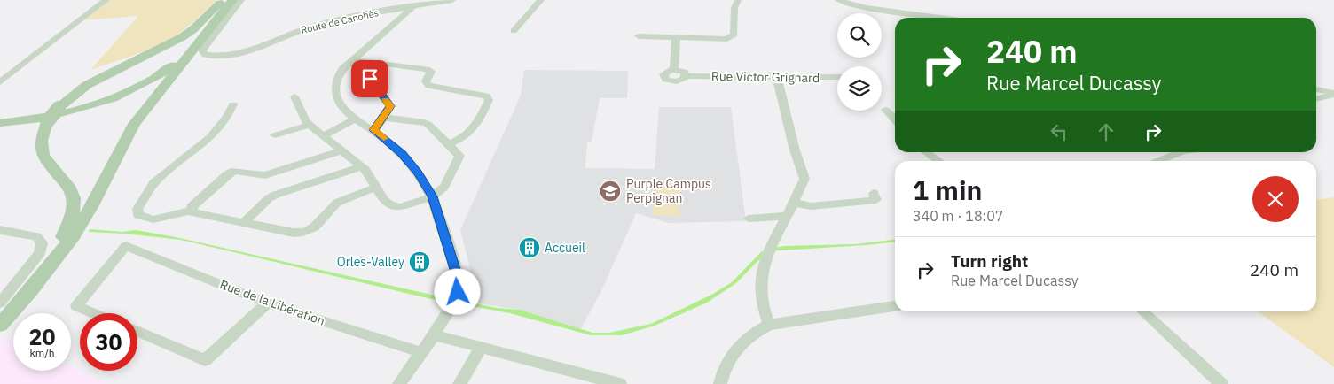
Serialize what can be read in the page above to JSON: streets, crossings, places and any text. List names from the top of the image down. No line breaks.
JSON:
{"streets":{"street":["Route de Canohès","Rue Victor Grignard","Rue de la Libération"]},"places":{"school or university":["Purple Campus Perpignan"],"building":["Accueil","Orles-Valley"]},"page":{"turn":["240 m","Rue Marcel Ducassy"],"heading":["1 min","340 m · 18:07"],"list":[{"name":"Turn right","note":"Rue Marcel Ducassy","value":"240 m"}],"speed":"20 km/h","limit":"30"}}
